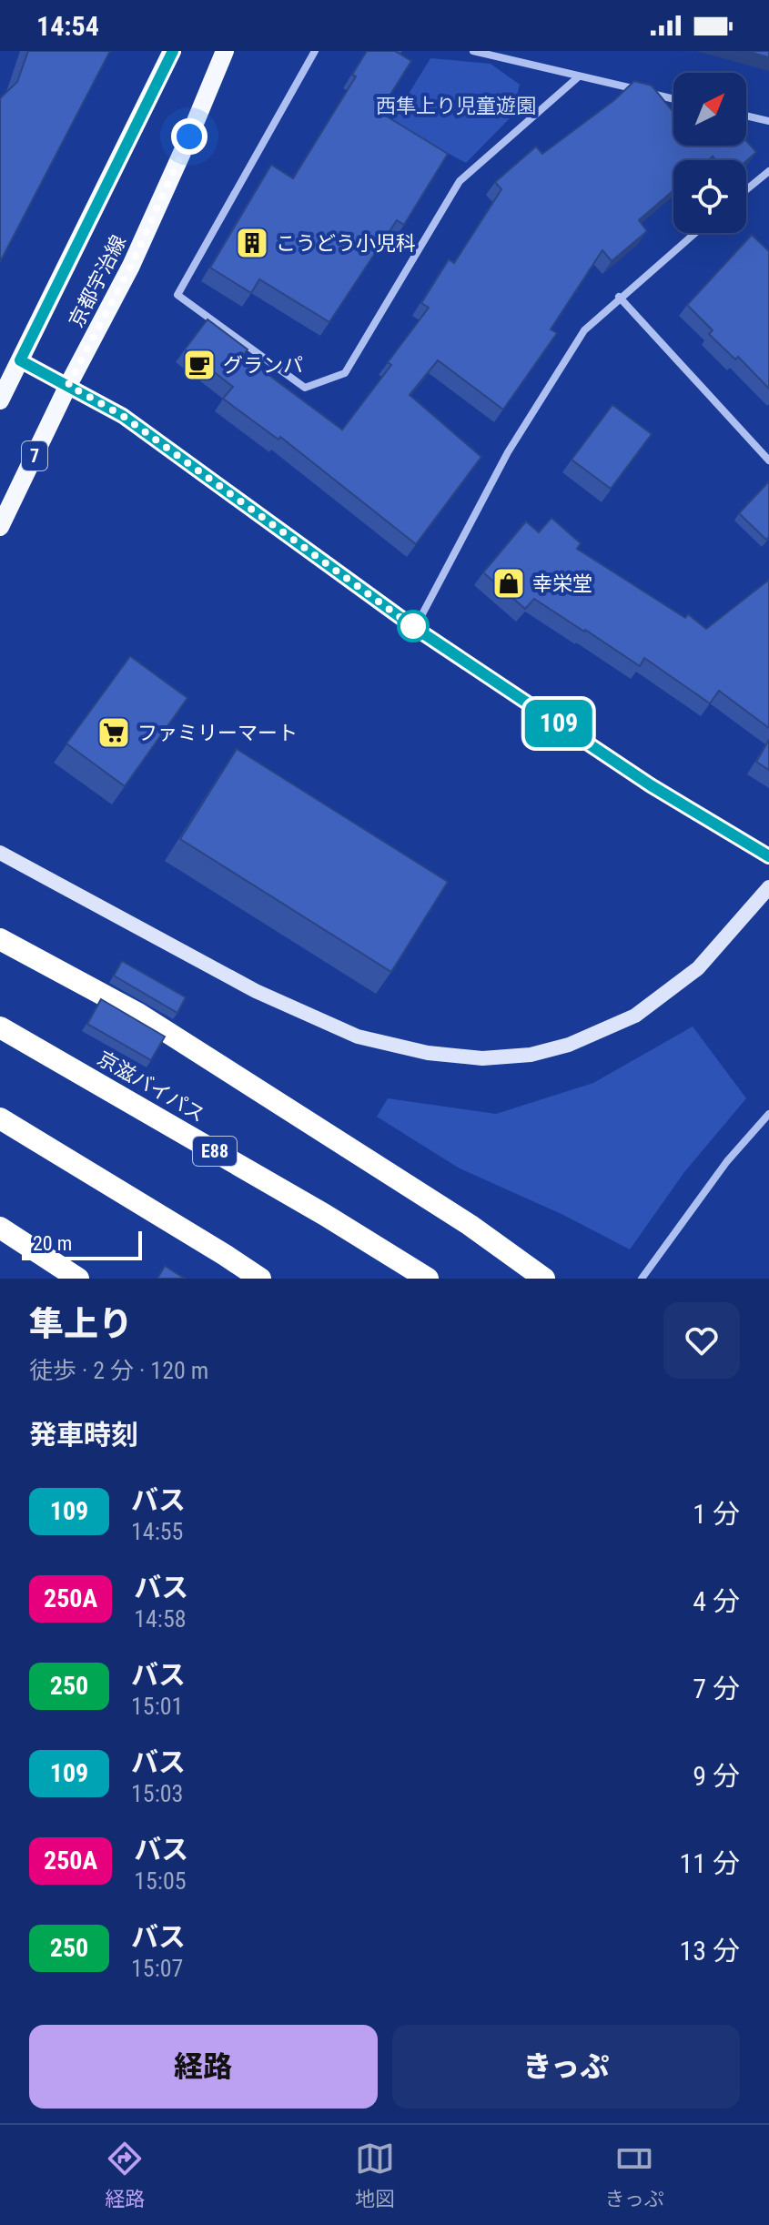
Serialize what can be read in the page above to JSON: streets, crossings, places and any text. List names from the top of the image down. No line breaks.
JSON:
{"streets":{"highway":["京滋バイパス","E88"],"main road":["京都宇治線","7"]},"parks":["西隼上り児童遊園"],"places":{"building":["こうどう小児科"],"cafe":["グランパ"],"shop":["幸栄堂"],"supermarket":["ファミリーマート"]},"lines":["bus line 109"],"scale_bar":"20 m","north":"top right","page":{"status":"14:54","on_map":"109","scale":"20 m","heading":[["隼上り","徒歩 · 2 分 · 120 m"],"発車時刻"],"list":[{"mark":"109","name":"バス","note":"14:55","value":"1 分"},{"mark":"250A","name":"バス","note":"14:58","value":"4 分"},{"mark":"250","name":"バス","note":"15:01","value":"7 分"},{"mark":"109","name":"バス","note":"15:03","value":"9 分"},{"mark":"250A","name":"バス","note":"15:05","value":"11 分"},{"mark":"250","name":"バス","note":"15:07","value":"13 分"}],"buttons":["経路","きっぷ"],"tabs":["経路","地図","きっぷ"]}}
